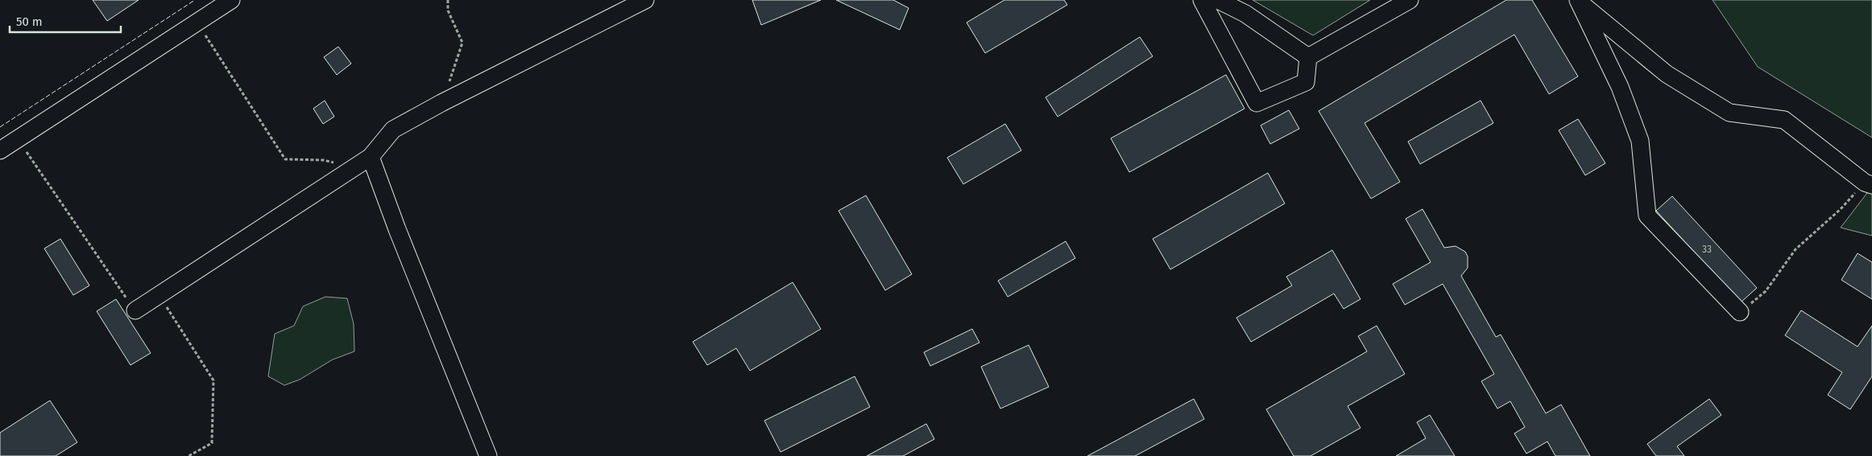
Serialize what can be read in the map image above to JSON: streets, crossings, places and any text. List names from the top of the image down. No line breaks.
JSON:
{"house_numbers":["33"],"scale_bar":"50 m"}
